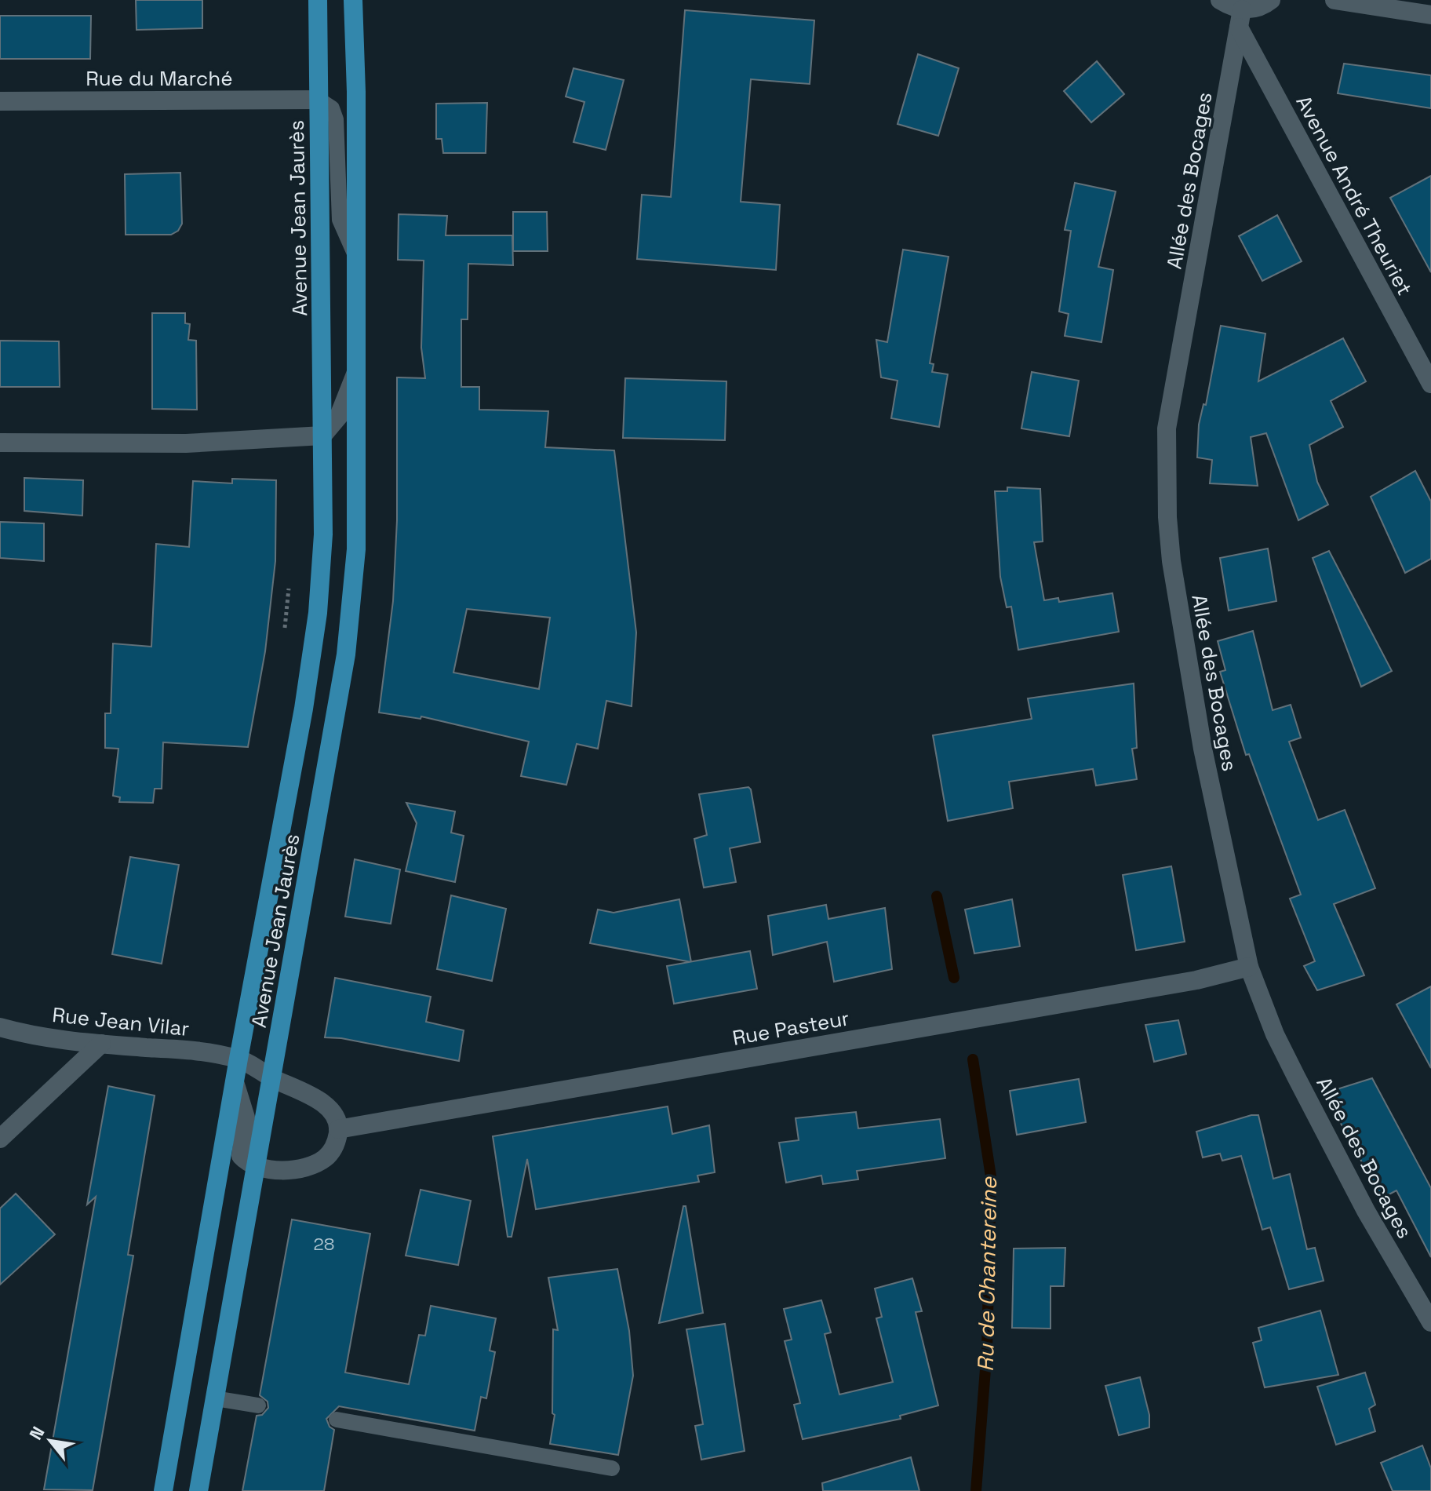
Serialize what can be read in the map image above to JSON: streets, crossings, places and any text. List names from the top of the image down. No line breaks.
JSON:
{"streets":{"main road":["Avenue Jean Jaurès"],"street":["Rue du Marché","Allée des Bocages","Avenue André Theuriet","Rue Jean Vilar","Rue Pasteur"]},"crossings":[["Rue du Marché","Avenue Jean Jaurès"],["Allée des Bocages","Avenue André Theuriet"],["Allée des Bocages","Rue Pasteur"],["Avenue Jean Jaurès","Rue Jean Vilar"]],"water":["Ru de Chantereine"],"house_numbers":["28"],"north":"top left"}
